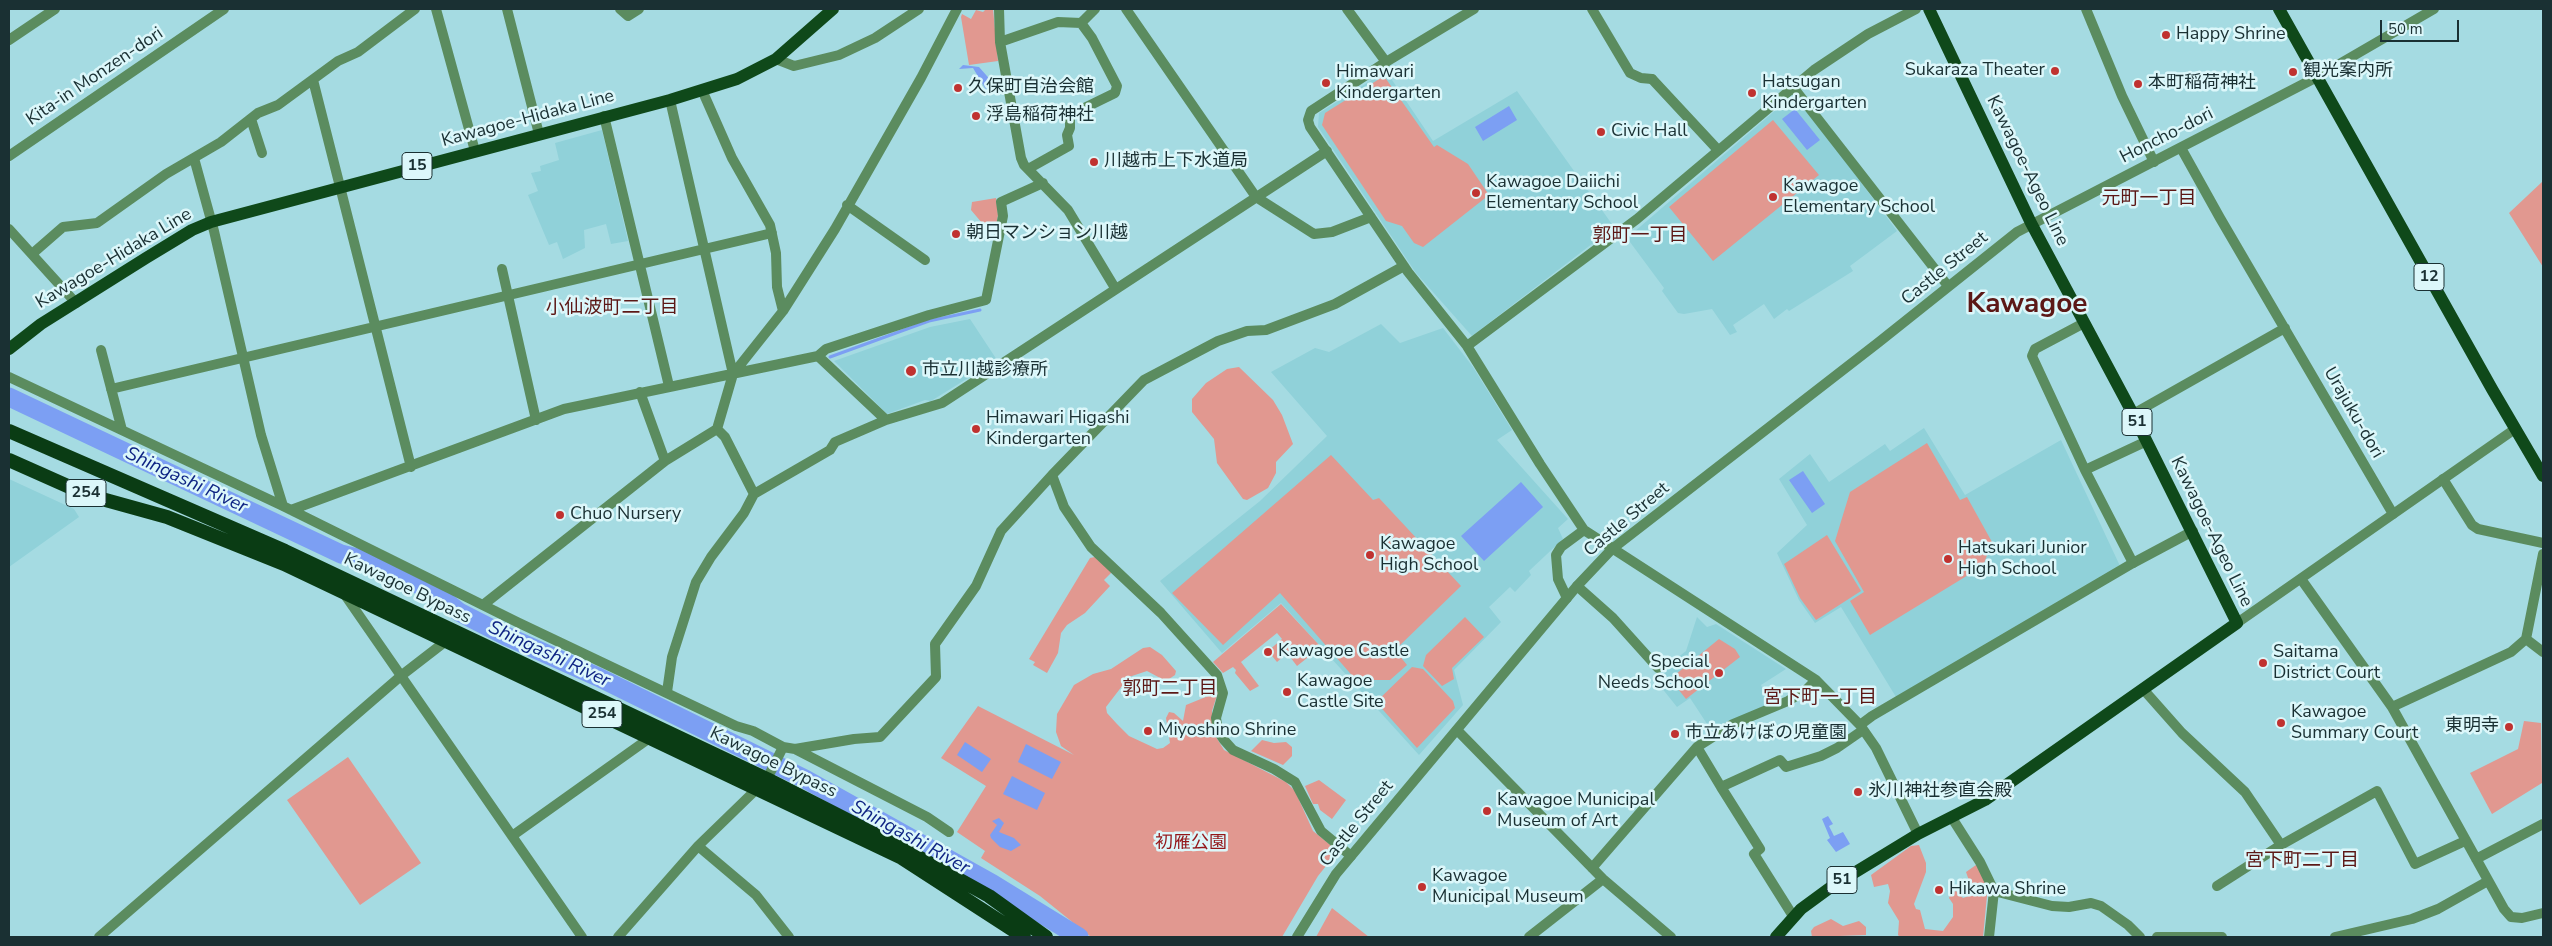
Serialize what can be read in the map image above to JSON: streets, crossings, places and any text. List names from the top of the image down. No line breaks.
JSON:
{"streets":{"highway":["254","Kawagoe Bypass"],"main road":["Kawagoe-Hidaka Line","15","Kawagoe-Ageo Line","12","51"],"street":["Kita-in Monzen-dori","Honcho-dori","Castle Street","Urajuku-dori"]},"crossings":[["Honcho-dori","Kawagoe-Ageo Line"],["Honcho-dori","Castle Street"],["Honcho-dori","12"],["Honcho-dori","Urajuku-dori"],["Kawagoe-Ageo Line","Castle Street"]],"districts":["元町一丁目","郭町一丁目","Kawagoe","小仙波町二丁目","郭町二丁目","宮下町一丁目","宮下町二丁目"],"water":["Shingashi River"],"parks":["初雁公園"],"places":["Happy Shrine","Sukaraza Theater","観光案内所","Himawari Kindergarten","本町稲荷神社","久保町自治会館","Hatsugan Kindergarten","浮島稲荷神社","Civic Hall","川越市上下水道局","Kawagoe Daiichi Elementary School","Kawagoe Elementary School","朝日マンション川越","市立川越診療所","Himawari Higashi Kindergarten","Chuo Nursery","Kawagoe High School","Hatsukari Junior High School","Kawagoe Castle","Saitama District Court","Special Needs School","Kawagoe Castle Site","Kawagoe Summary Court","東明寺","Miyoshino Shrine","市立あけぼの児童園","氷川神社参直会殿","Kawagoe Municipal Museum of Art","Kawagoe Municipal Museum","Hikawa Shrine"],"scale_bar":"50 m"}
